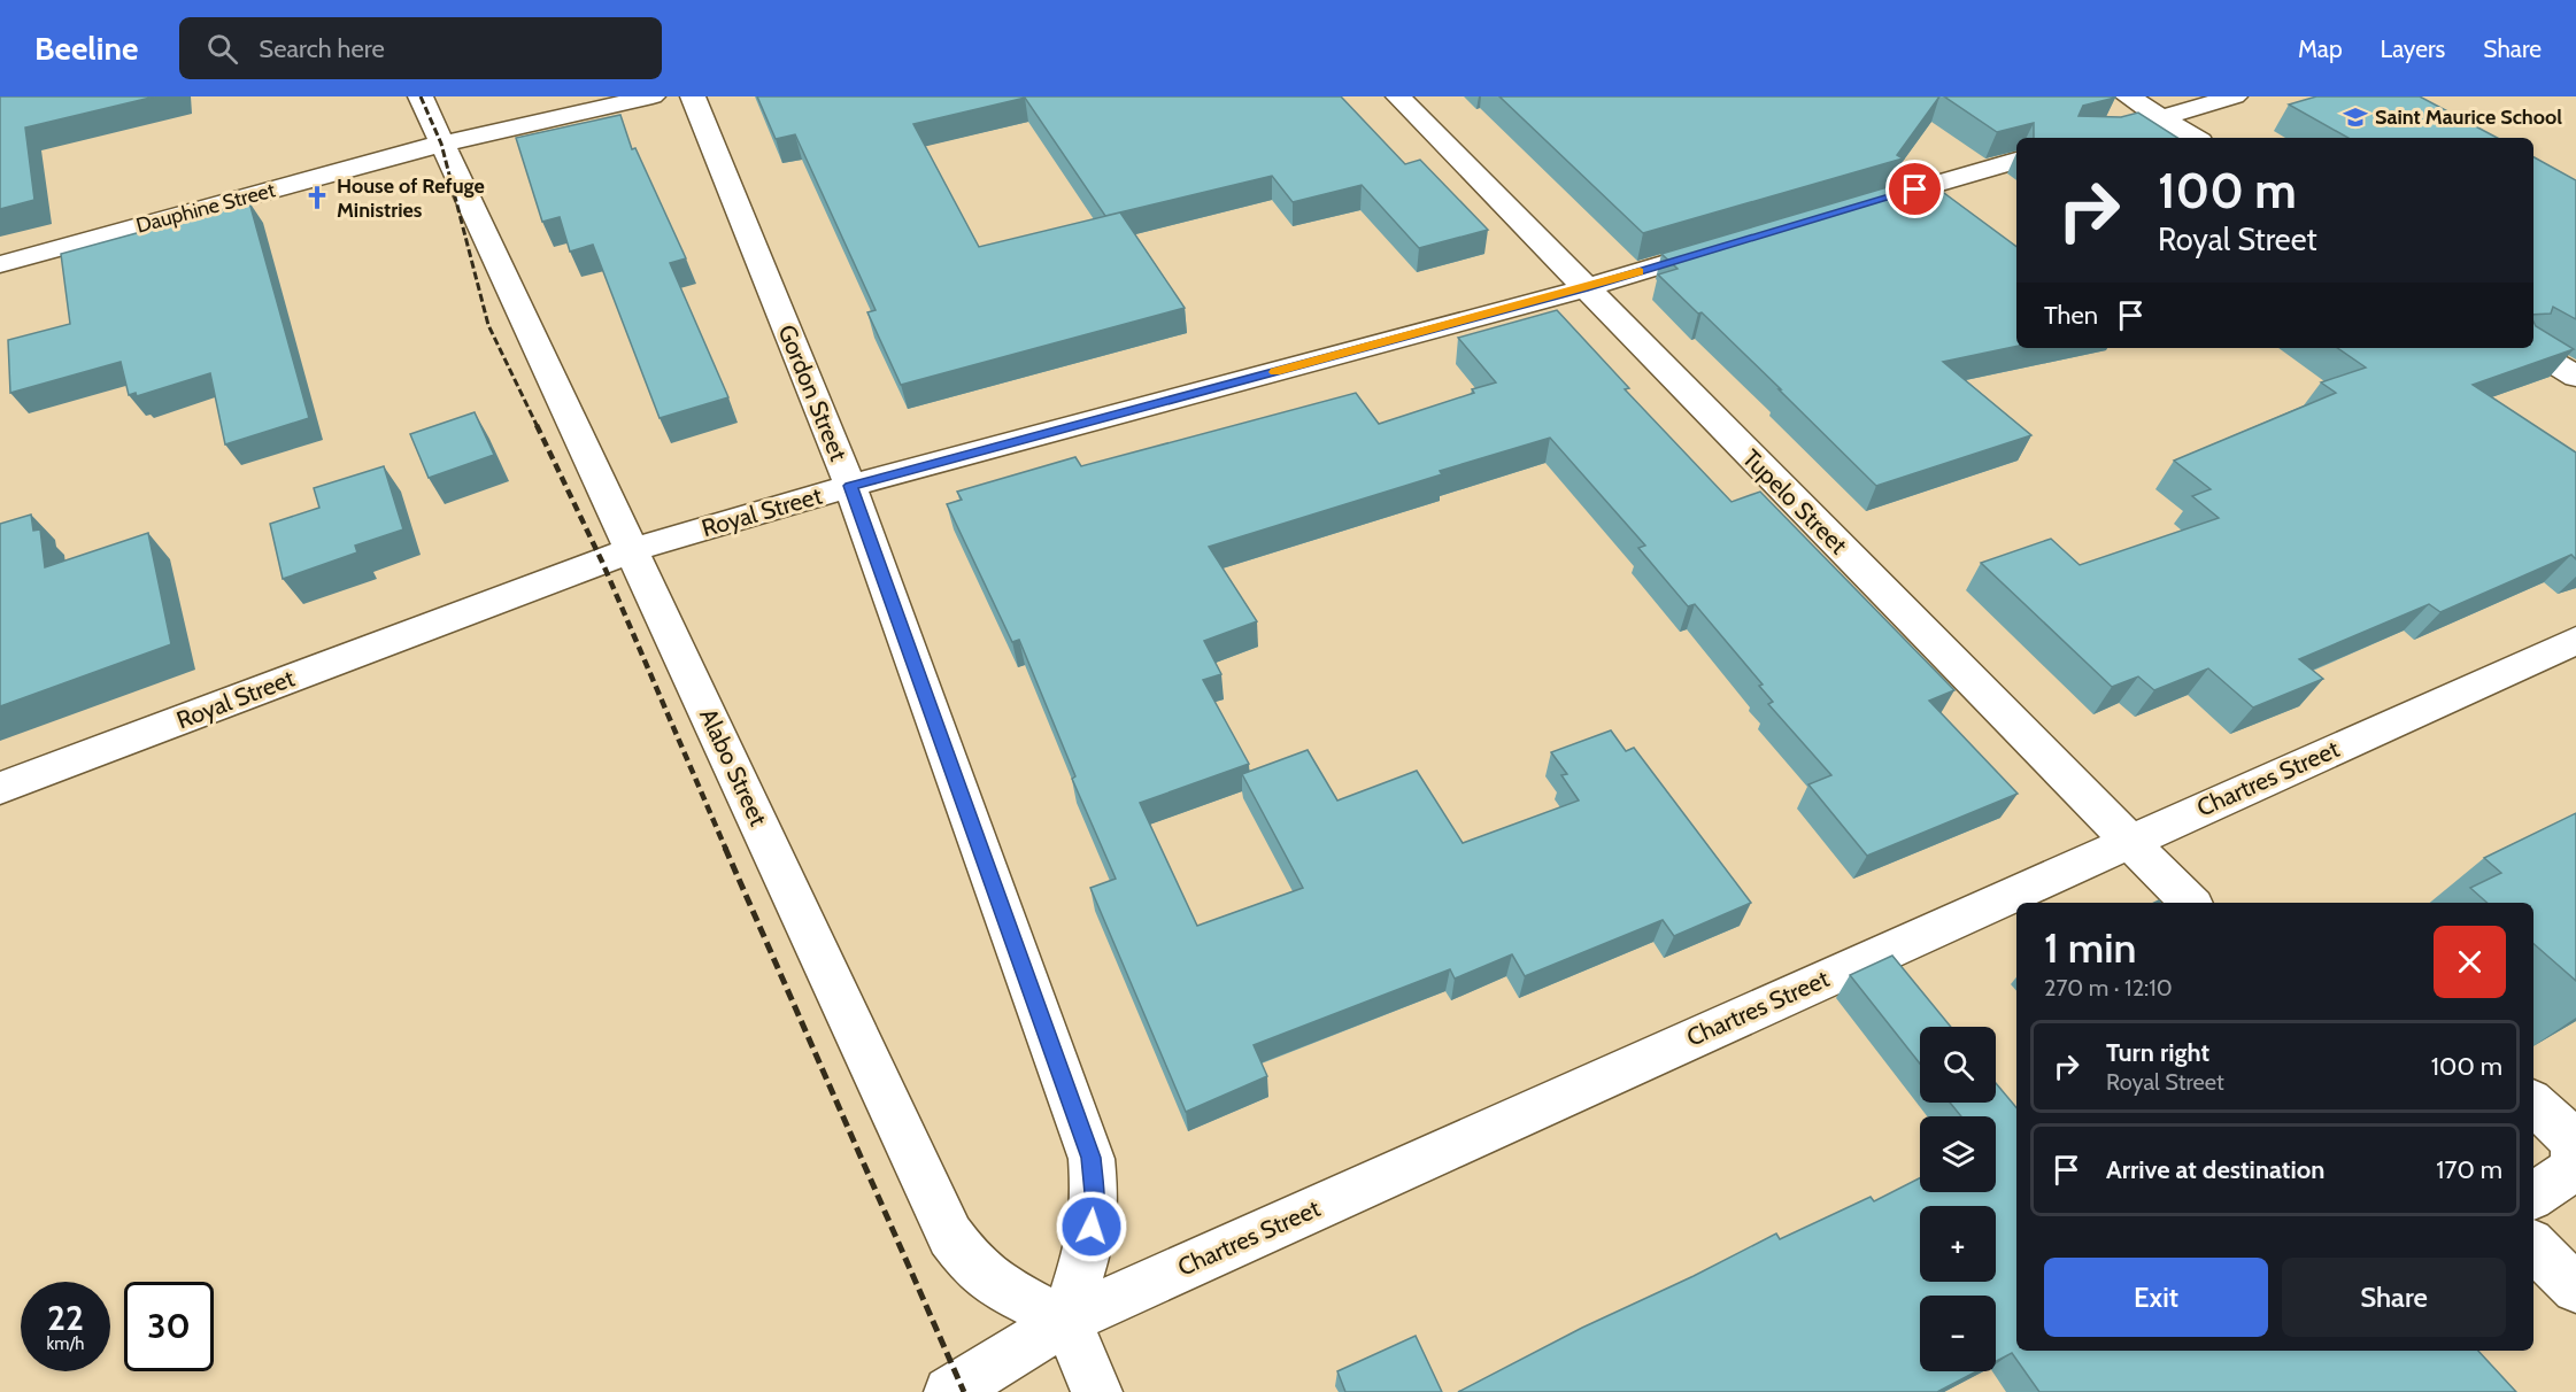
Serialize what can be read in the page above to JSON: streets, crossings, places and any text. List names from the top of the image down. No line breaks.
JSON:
{"streets":{"street":["Dauphine Street","Gordon Street","Tupelo Street","Royal Street","Alabo Street","Chartres Street"]},"crossings":[["Dauphine Street","Alabo Street"],["Gordon Street","Royal Street"],["Gordon Street","Alabo Street"],["Gordon Street","Chartres Street"],["Tupelo Street","Royal Street"],["Tupelo Street","Chartres Street"],["Royal Street","Alabo Street"],["Alabo Street","Chartres Street"]],"places":{"school or university":["Saint Maurice School"],"church":["House of Refuge Ministries"]},"page":{"header":"Beeline","search":"Search here","nav":["Map","Layers","Share"],"turn":["100 m","Royal Street"],"then":"Then","heading":["1 min","270 m · 12:10"],"list":[{"name":"Turn right","note":"Royal Street","value":"100 m"},{"name":"Arrive at destination","value":"170 m"}],"map_buttons":["+","−"],"buttons":["Exit","Share"],"speed":"22 km/h","limit":"30"}}
